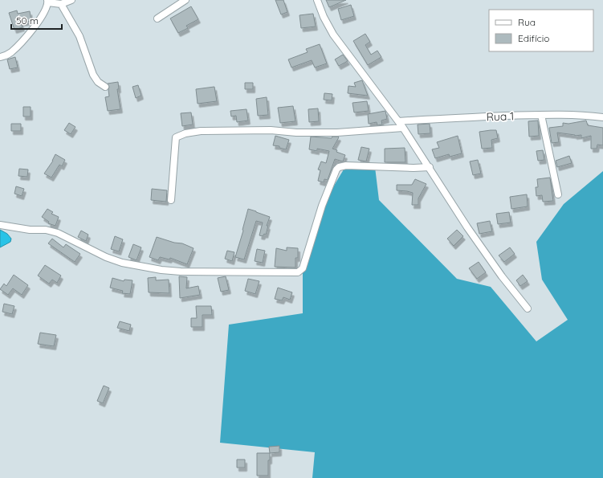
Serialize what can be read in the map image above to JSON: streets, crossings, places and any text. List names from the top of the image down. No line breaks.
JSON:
{"streets":{"street":["Rua 1"]},"legend":["Rua","Edifício"],"scale_bar":"50 m"}
